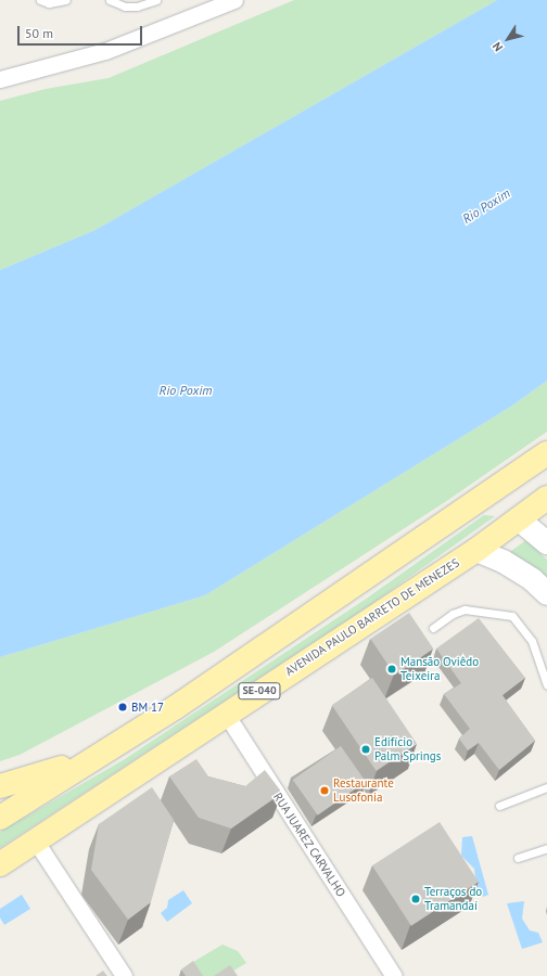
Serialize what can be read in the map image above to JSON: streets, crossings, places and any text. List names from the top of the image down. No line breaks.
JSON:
{"streets":{"main road":["AVENIDA PAULO BARRETO DE MENEZES","SE-040"],"street":["RUA JUAREZ CARVALHO"]},"crossings":[["AVENIDA PAULO BARRETO DE MENEZES","RUA JUAREZ CARVALHO"]],"water":["Rio Poxim"],"places":["Mansão Oviêdo Teixeira","BM 17","Edifício Palm Springs","Restaurante Lusofonia","Terraços do Tramandaí"],"scale_bar":"50 m","north":"bottom left"}
